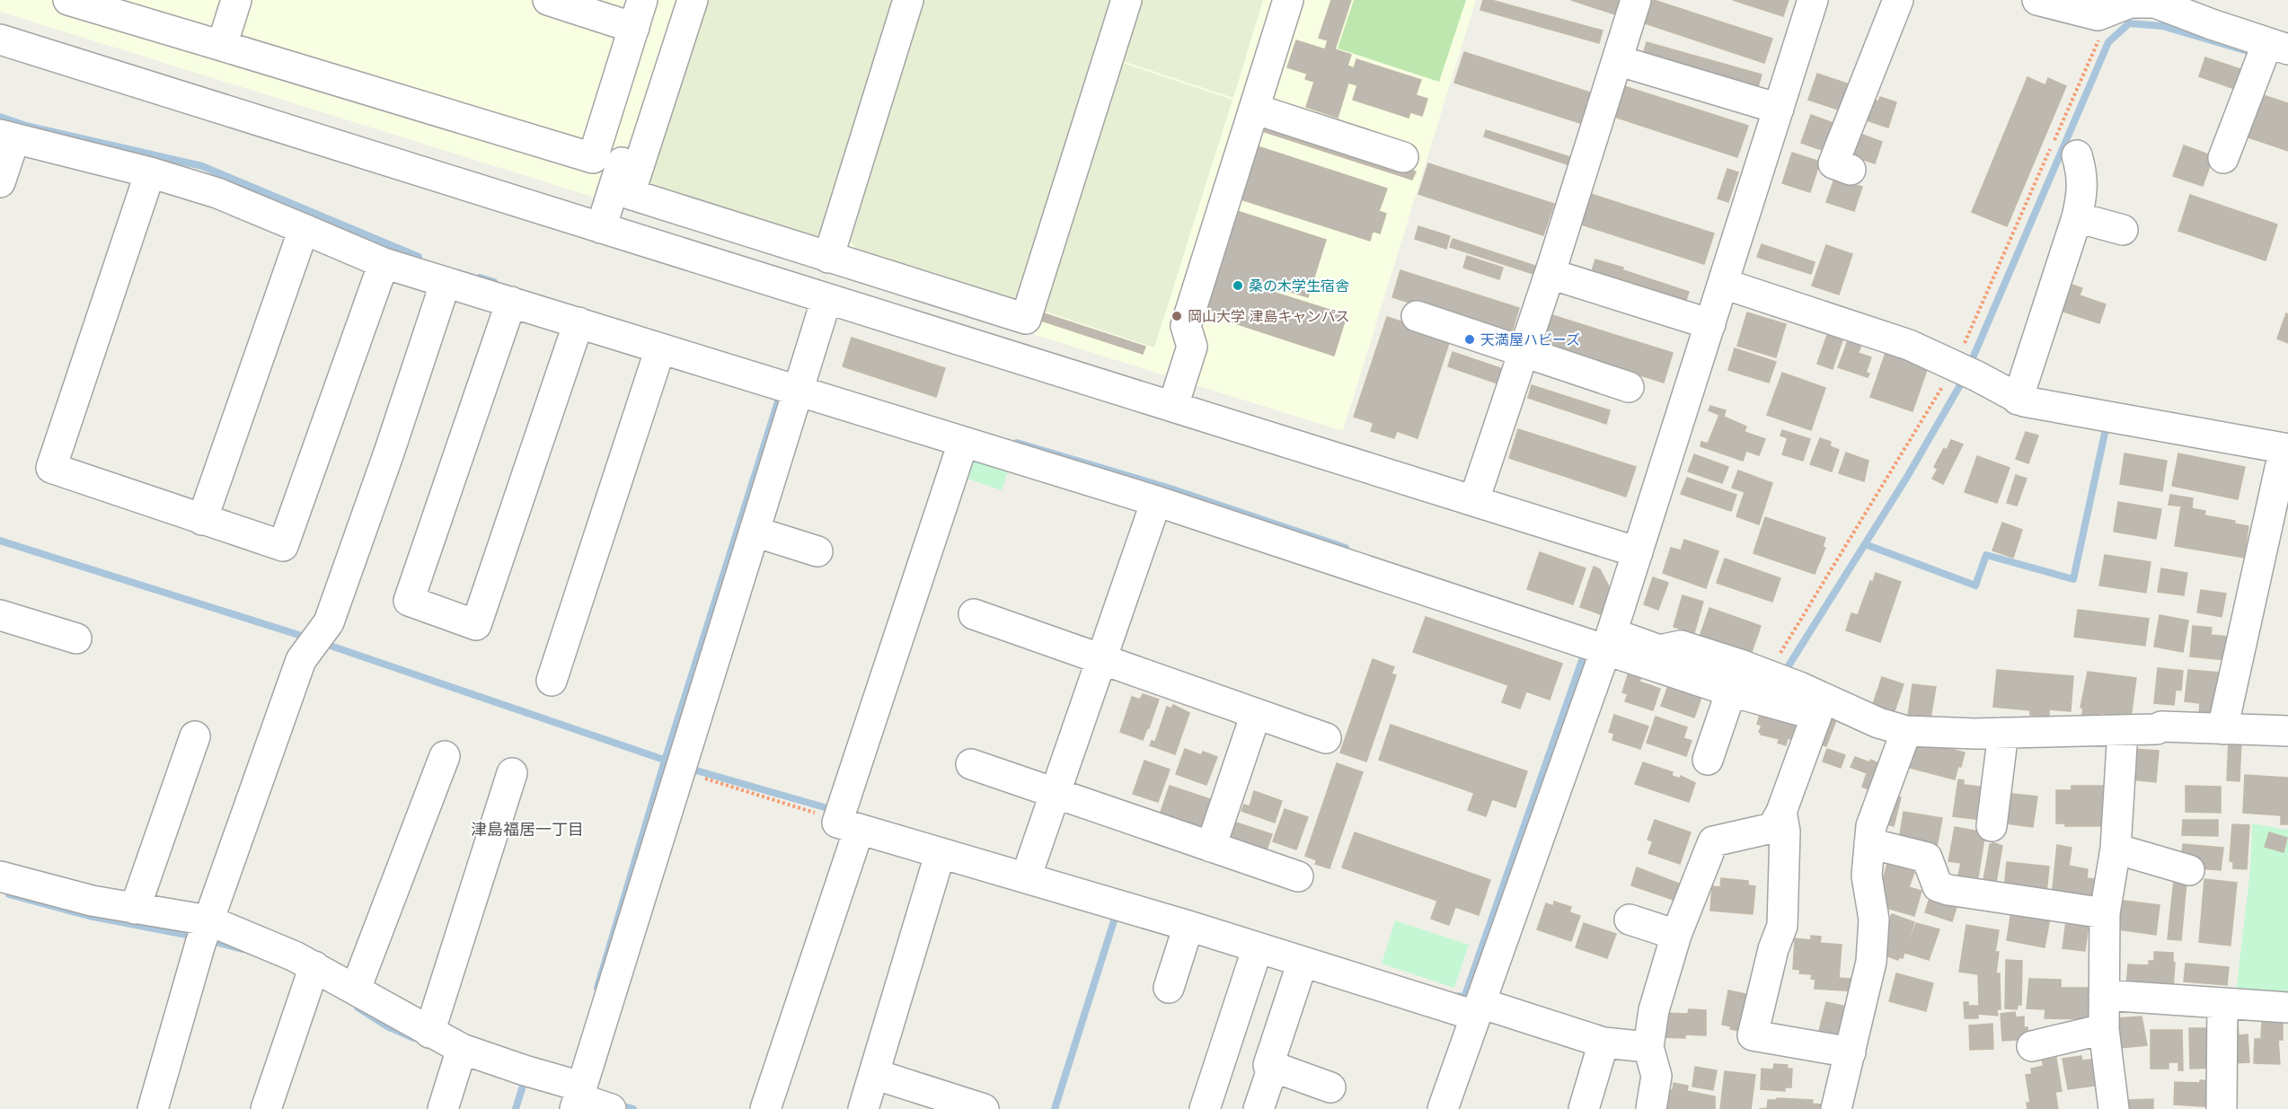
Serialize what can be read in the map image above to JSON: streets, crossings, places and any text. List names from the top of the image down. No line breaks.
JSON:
{"districts":["津島福居一丁目"],"places":["桑の木学生宿舎","岡山大学 津島キャンパス","天満屋ハビーズ"]}
